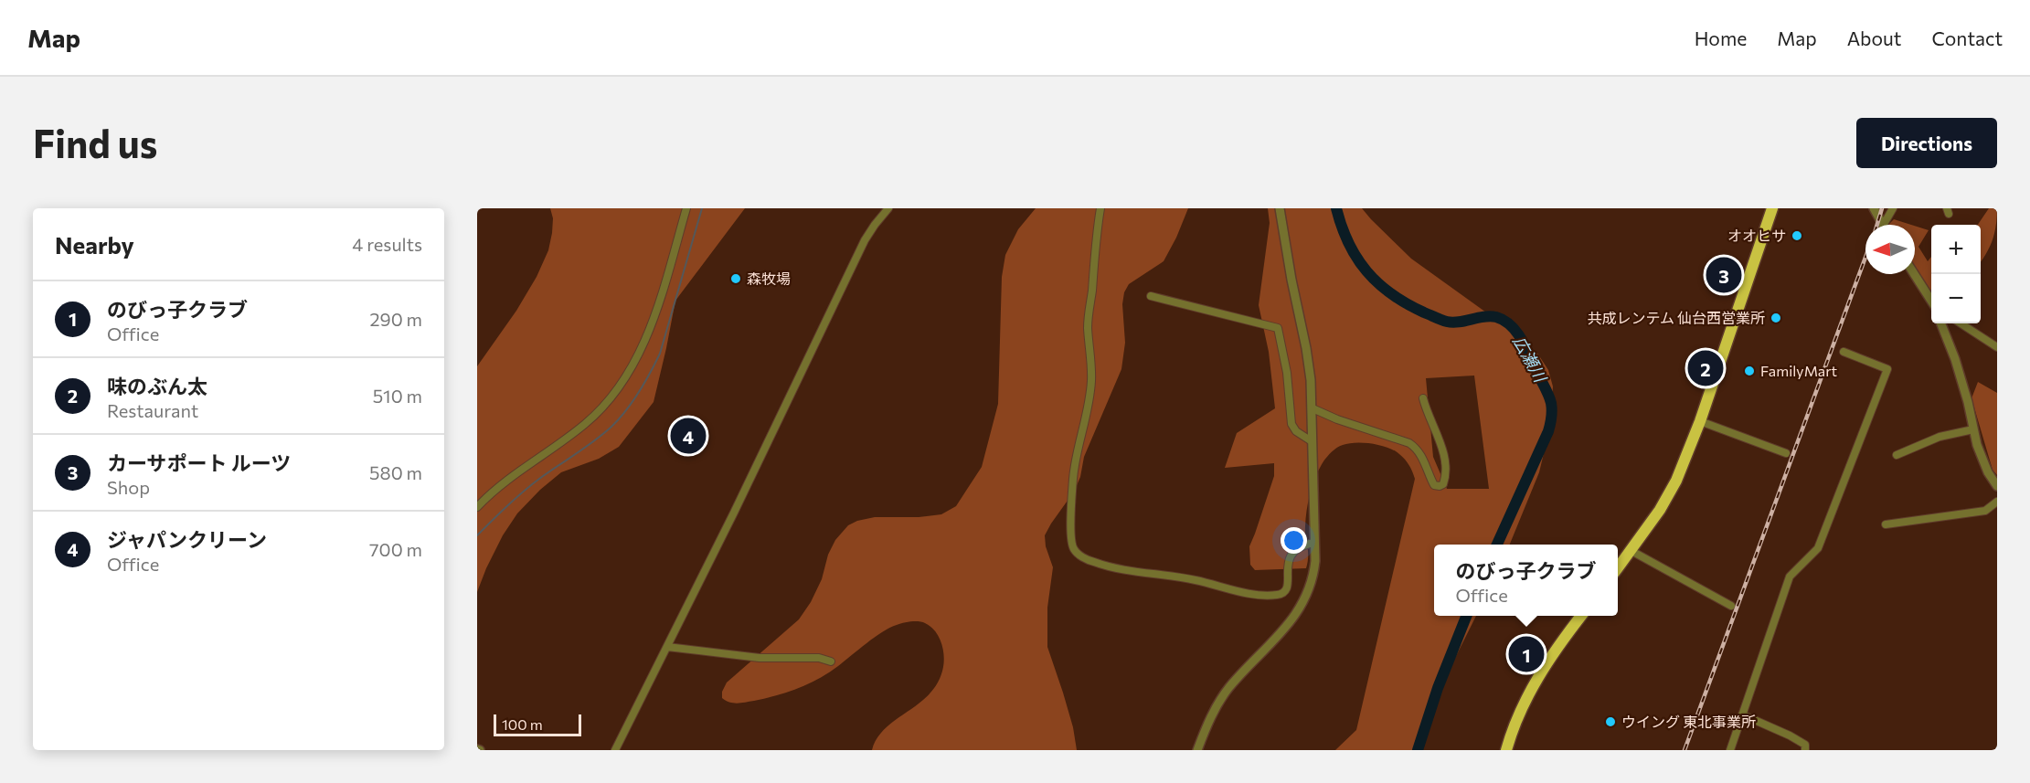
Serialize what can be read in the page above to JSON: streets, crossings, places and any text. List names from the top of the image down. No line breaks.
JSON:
{"water":["広瀬川"],"places":["オオヒサ","森牧場","共成レンテム 仙台西営業所","FamilyMart","ウイング 東北事業所"],"scale_bar":"100 m","north":"left","page":{"header":"Map","nav":["Home","Map","About","Contact"],"buttons":"Directions","title":"Find us","heading":["Nearby","4 results"],"map_buttons":["+","−"],"pins":["3","2","4","1"],"list":[{"mark":"1","name":"のびっ子クラブ","note":"Office","value":"290 m"},{"mark":"2","name":"味のぶん太","note":"Restaurant","value":"510 m"},{"mark":"3","name":"カーサポート ルーツ","note":"Shop","value":"580 m"},{"mark":"4","name":"ジャパンクリーン","note":"Office","value":"700 m"}],"popup":["のびっ子クラブ","Office"],"scale":"100 m"}}
